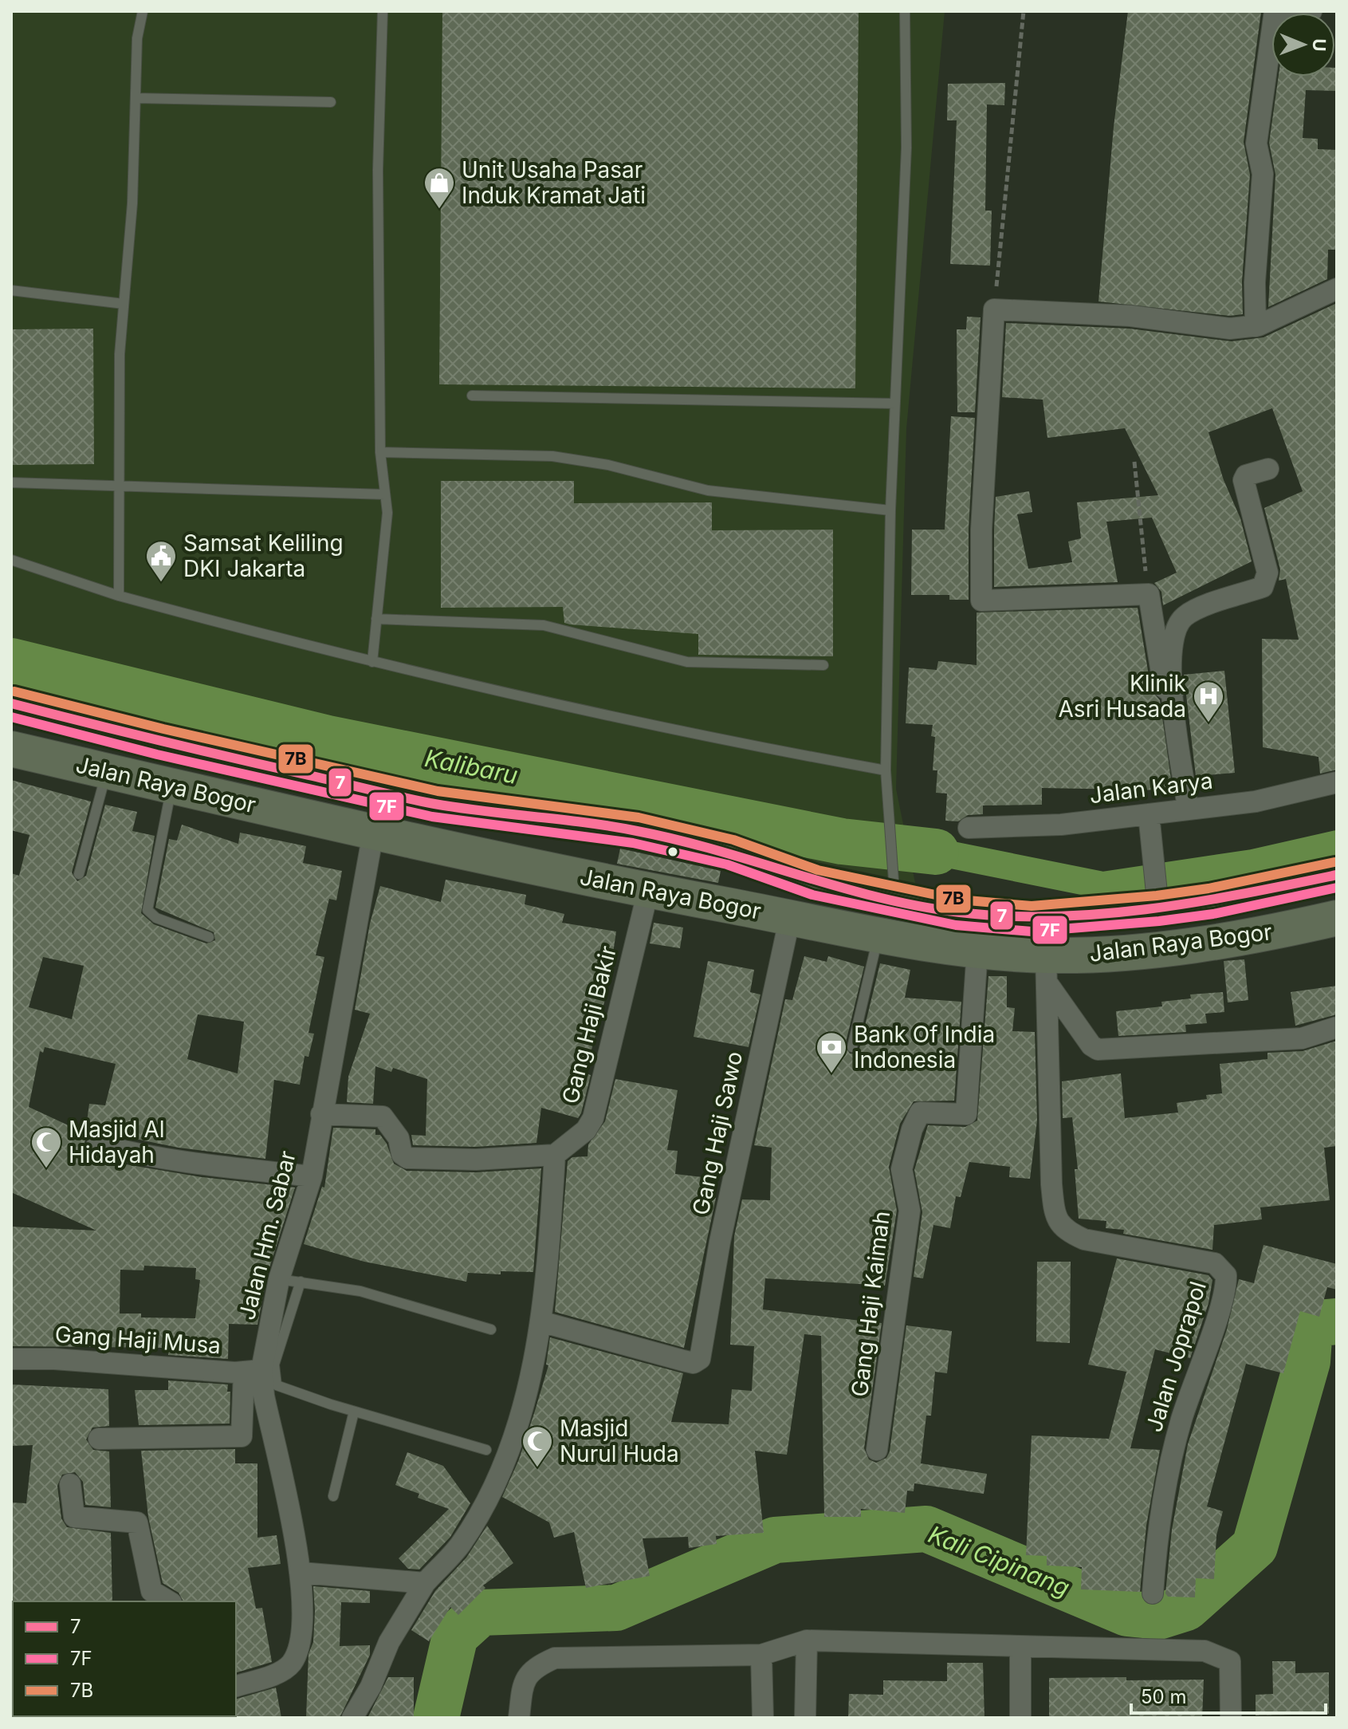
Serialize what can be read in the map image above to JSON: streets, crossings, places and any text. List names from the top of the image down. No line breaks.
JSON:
{"streets":{"highway":["Jalan Raya Bogor"],"street":["Jalan Karya","Gang Haji Bakir","Gang Haji Sawo","Jalan Hm. Sabar","Gang Haji Kaimah","Gang Haji Musa","Jalan Joprapol"]},"crossings":[["Jalan Raya Bogor","Gang Haji Bakir"],["Jalan Raya Bogor","Gang Haji Sawo"],["Jalan Raya Bogor","Jalan Hm. Sabar"],["Jalan Raya Bogor","Gang Haji Kaimah"],["Jalan Raya Bogor","Jalan Joprapol"],["Jalan Hm. Sabar","Gang Haji Musa"]],"water":["Kalibaru","Kali Cipinang"],"places":{"shop":["Unit Usaha Pasar Induk Kramat Jati"],"public building":["Samsat Keliling DKI Jakarta"],"hospital":["Klinik Asri Husada"],"bank":["Bank Of India Indonesia"],"mosque":["Masjid Al Hidayah","Masjid Nurul Huda"]},"lines":["transit line 7B","transit line 7","transit line 7F"],"legend":["7","7F","7B"],"scale_bar":"50 m","north":"right"}
